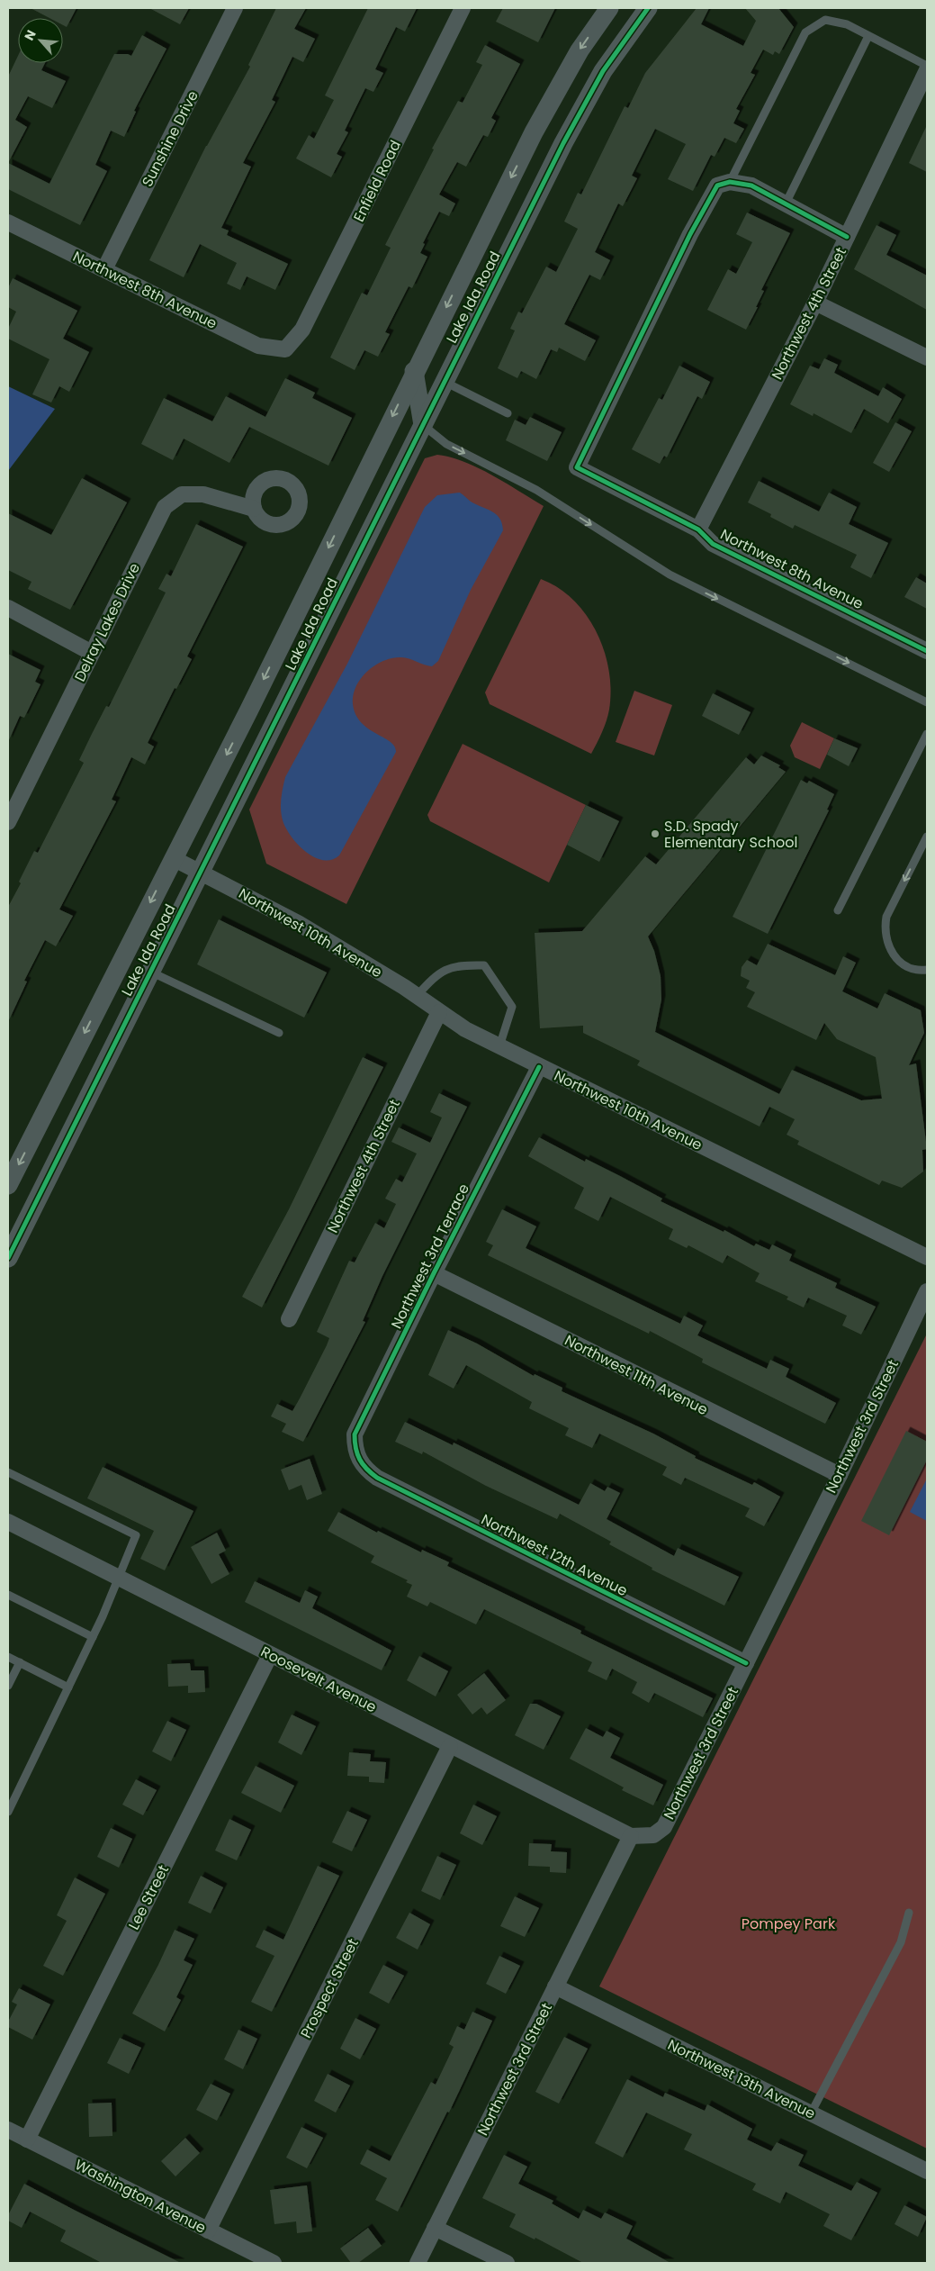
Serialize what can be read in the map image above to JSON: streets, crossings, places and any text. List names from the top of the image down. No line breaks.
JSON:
{"streets":{"street":["Sunshine Drive","Enfield Road","Northwest 8th Avenue","Lake Ida Road","Northwest 4th Street","Delray Lakes Drive","Northwest 10th Avenue","Northwest 3rd Terrace","Northwest 11th Avenue","Northwest 3rd Street","Northwest 12th Avenue","Roosevelt Avenue","Lee Street","Prospect Street","Northwest 13th Avenue","Washington Avenue"]},"crossings":[["Sunshine Drive","Northwest 8th Avenue"],["Enfield Road","Northwest 8th Avenue"],["Northwest 8th Avenue","Northwest 4th Street"],["Lake Ida Road","Northwest 10th Avenue"],["Northwest 4th Street","Northwest 10th Avenue"],["Northwest 10th Avenue","Northwest 3rd Terrace"],["Northwest 3rd Terrace","Northwest 11th Avenue"],["Northwest 3rd Terrace","Northwest 12th Avenue"],["Northwest 11th Avenue","Northwest 3rd Street"],["Northwest 3rd Street","Northwest 12th Avenue"],["Northwest 3rd Street","Roosevelt Avenue"],["Northwest 3rd Street","Northwest 13th Avenue"],["Roosevelt Avenue","Lee Street"],["Roosevelt Avenue","Prospect Street"],["Lee Street","Washington Avenue"],["Prospect Street","Washington Avenue"]],"parks":["Pompey Park"],"places":["S.D. Spady Elementary School"],"north":"top left"}
